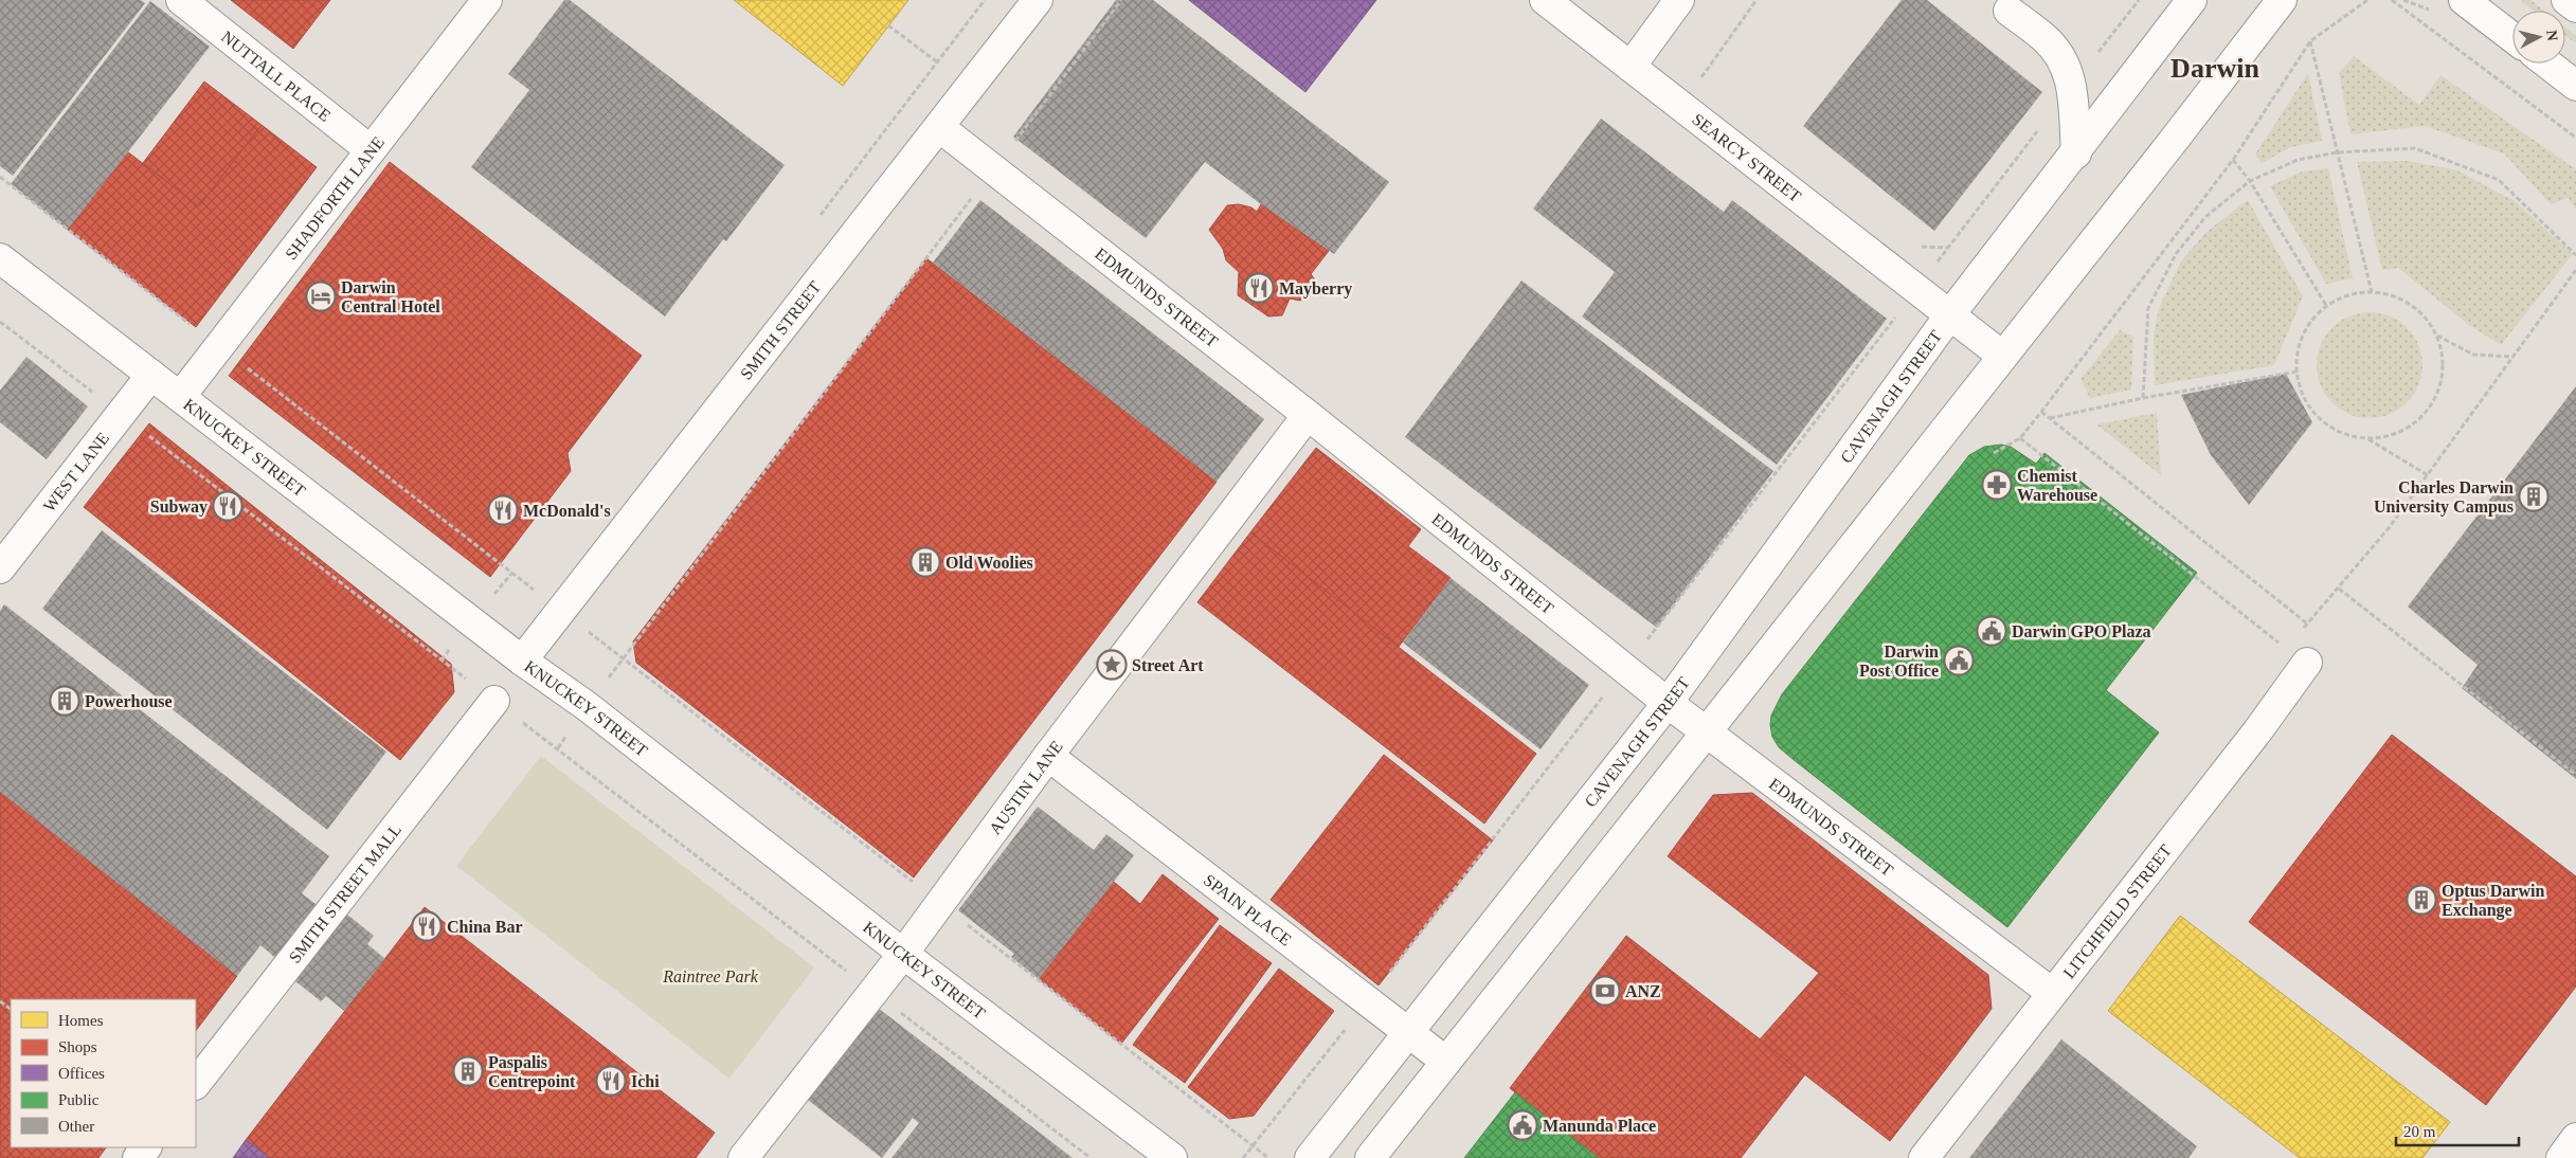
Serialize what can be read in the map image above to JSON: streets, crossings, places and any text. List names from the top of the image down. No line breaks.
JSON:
{"streets":{"street":["NUTTALL PLACE","SEARCY STREET","SHADFORTH LANE","EDMUNDS STREET","SMITH STREET","CAVENAGH STREET","KNUCKEY STREET","WEST LANE","AUSTIN LANE","SMITH STREET MALL","SPAIN PLACE","LITCHFIELD STREET"]},"crossings":[["NUTTALL PLACE","SHADFORTH LANE"],["SEARCY STREET","CAVENAGH STREET"],["SHADFORTH LANE","KNUCKEY STREET"],["EDMUNDS STREET","SMITH STREET"],["EDMUNDS STREET","CAVENAGH STREET"],["EDMUNDS STREET","AUSTIN LANE"],["EDMUNDS STREET","LITCHFIELD STREET"],["SMITH STREET","KNUCKEY STREET"],["CAVENAGH STREET","SPAIN PLACE"],["KNUCKEY STREET","WEST LANE"],["KNUCKEY STREET","AUSTIN LANE"],["AUSTIN LANE","SPAIN PLACE"]],"districts":["Darwin"],"parks":["Raintree Park"],"places":{"restaurant":["Mayberry","Subway","McDonald's","China Bar","Ichi"],"hotel":["Darwin Central Hotel"],"pharmacy":["Chemist Warehouse"],"building":["Charles Darwin University Campus","Old Woolies","Powerhouse","Optus Darwin Exchange","Paspalis Centrepoint"],"public building":["Darwin GPO Plaza","Darwin Post Office","Manunda Place"],"place":["Street Art"],"bank":["ANZ"]},"legend":["Homes","Shops","Offices","Public","Other"],"scale_bar":"20 m","north":"right"}
